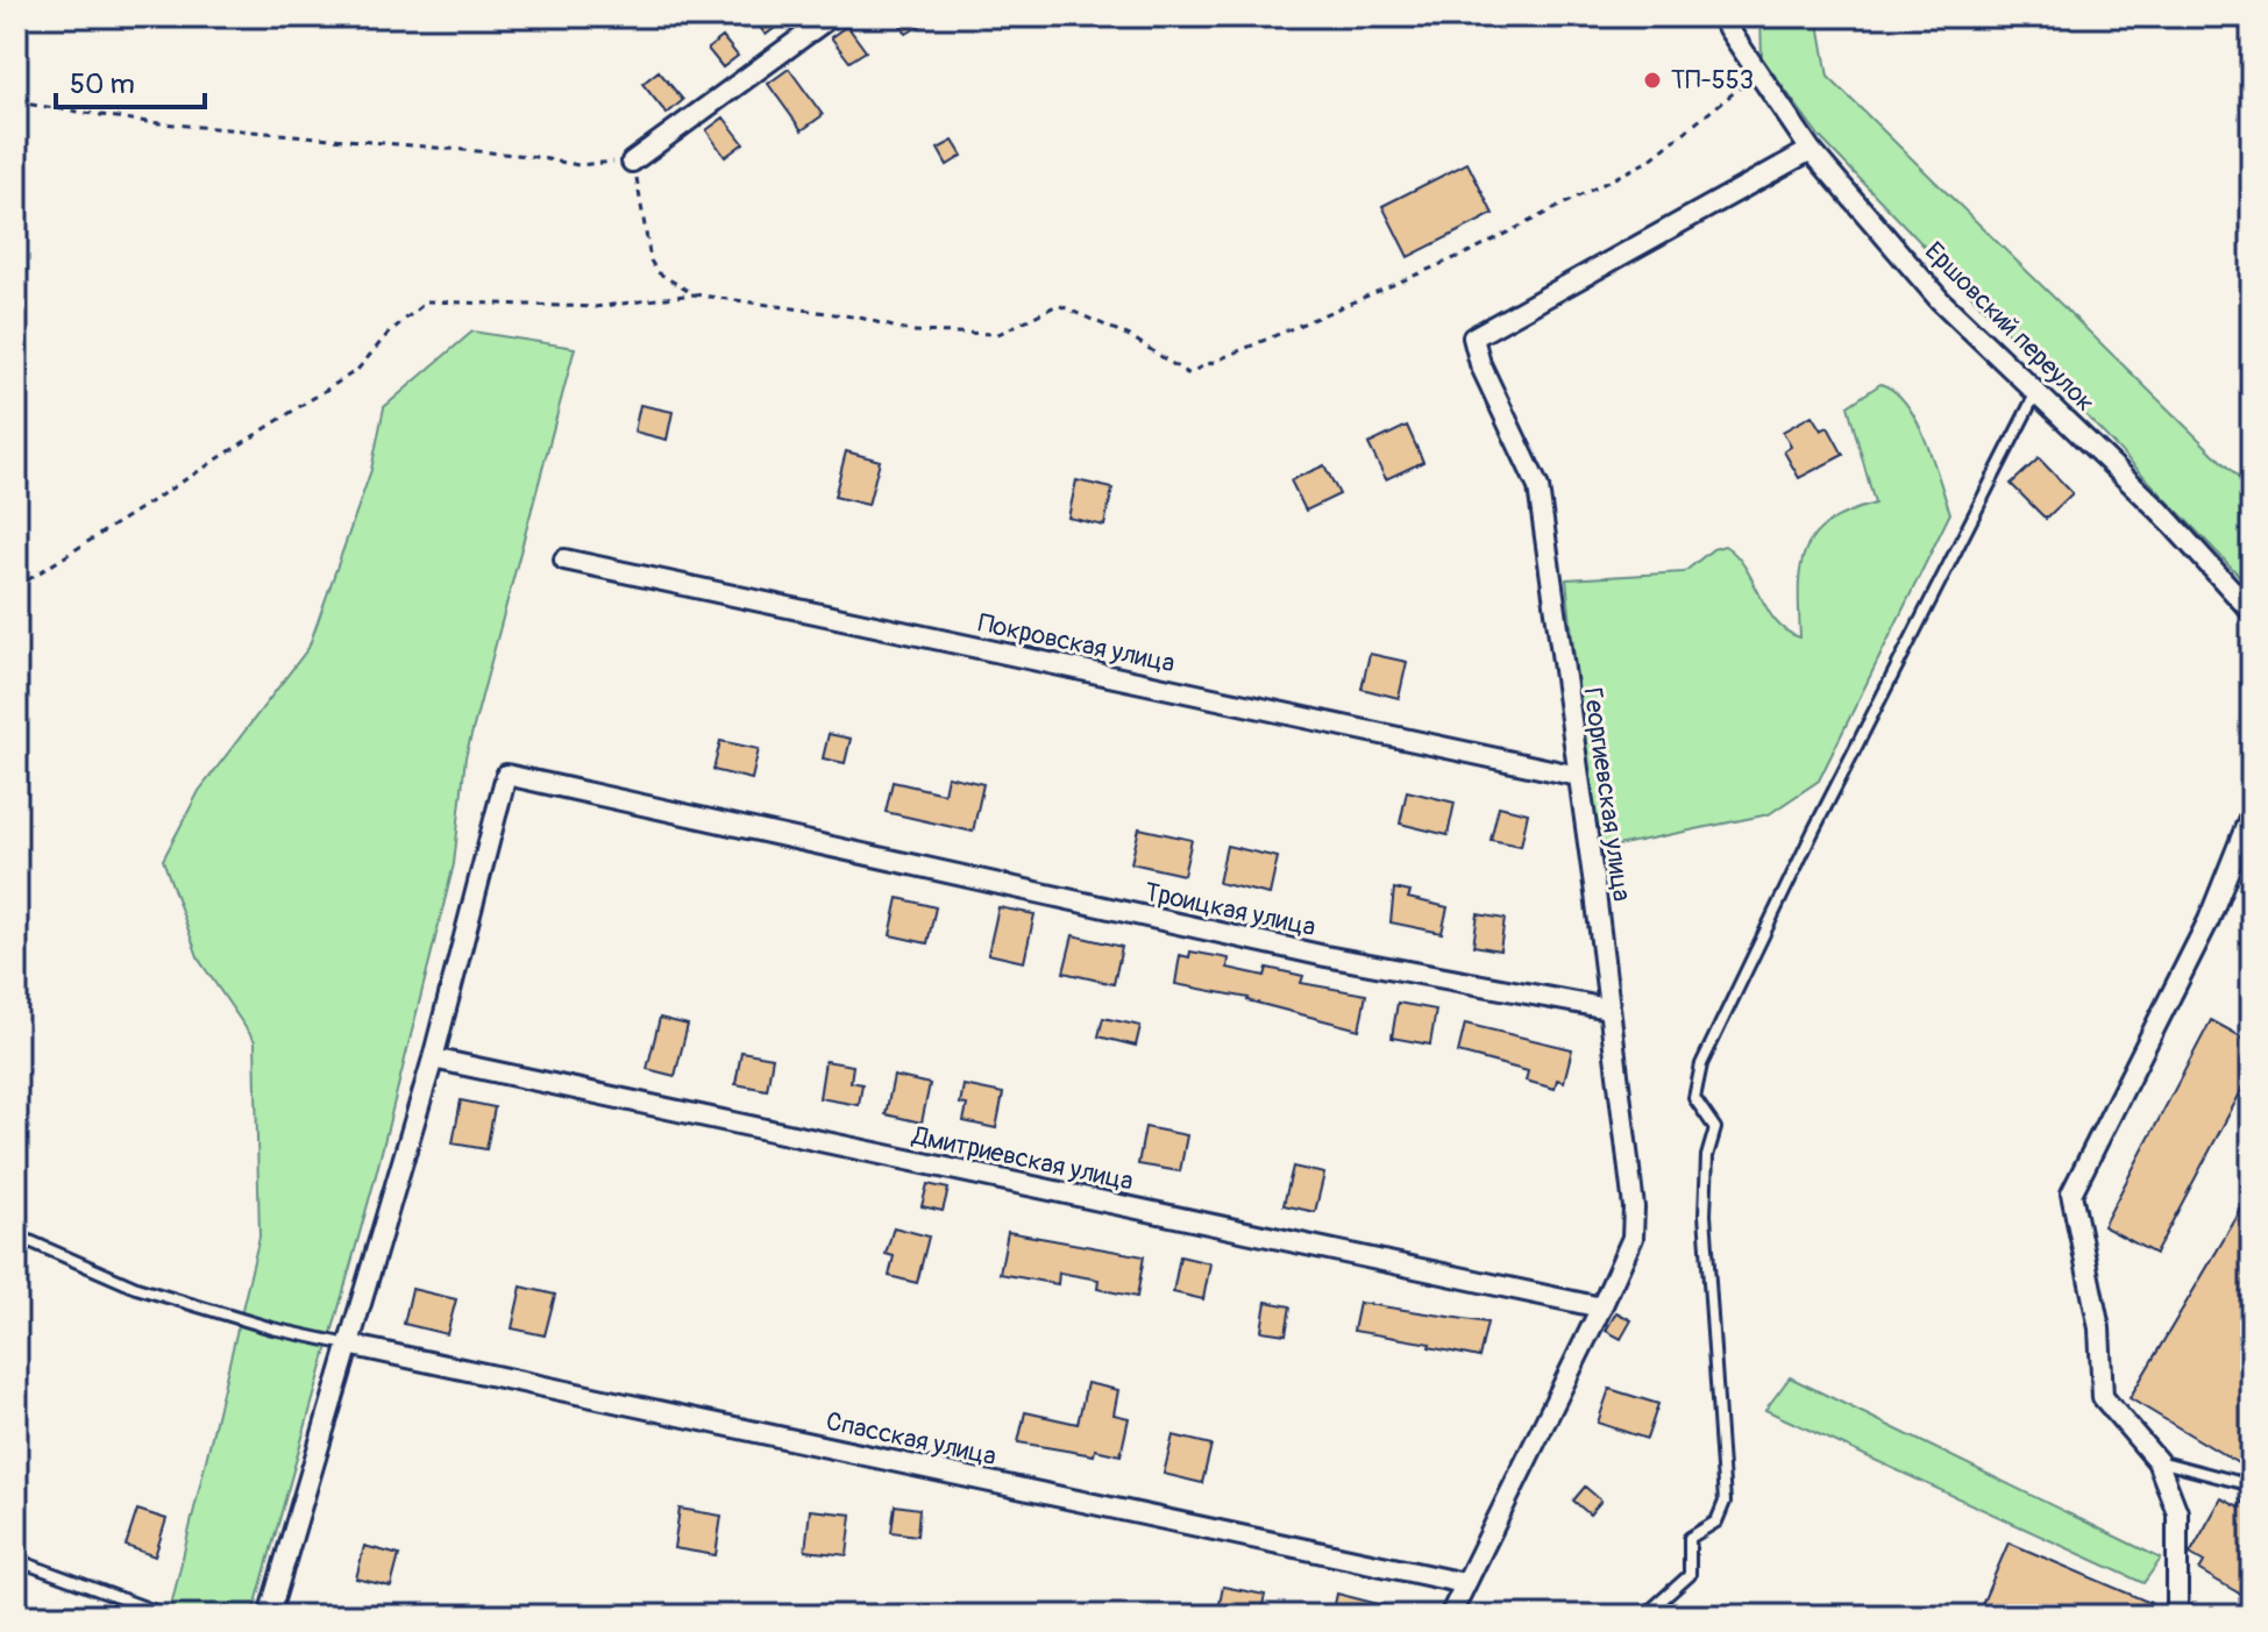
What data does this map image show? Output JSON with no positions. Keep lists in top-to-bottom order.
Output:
{
  "streets": {
    "street": [
      "Ершовский переулок",
      "Покровская улица",
      "Георгиевская улица",
      "Троицкая улица",
      "Дмитриевская улица",
      "Спасская улица"
    ]
  },
  "crossings": [
    ["Ершовский переулок", "Георгиевская улица"],
    ["Покровская улица", "Георгиевская улица"],
    ["Георгиевская улица", "Троицкая улица"],
    ["Георгиевская улица", "Дмитриевская улица"],
    ["Георгиевская улица", "Спасская улица"],
    ["Троицкая улица", "Дмитриевская улица"]
  ],
  "places": ["ТП-553"],
  "scale_bar": "50 m"
}
